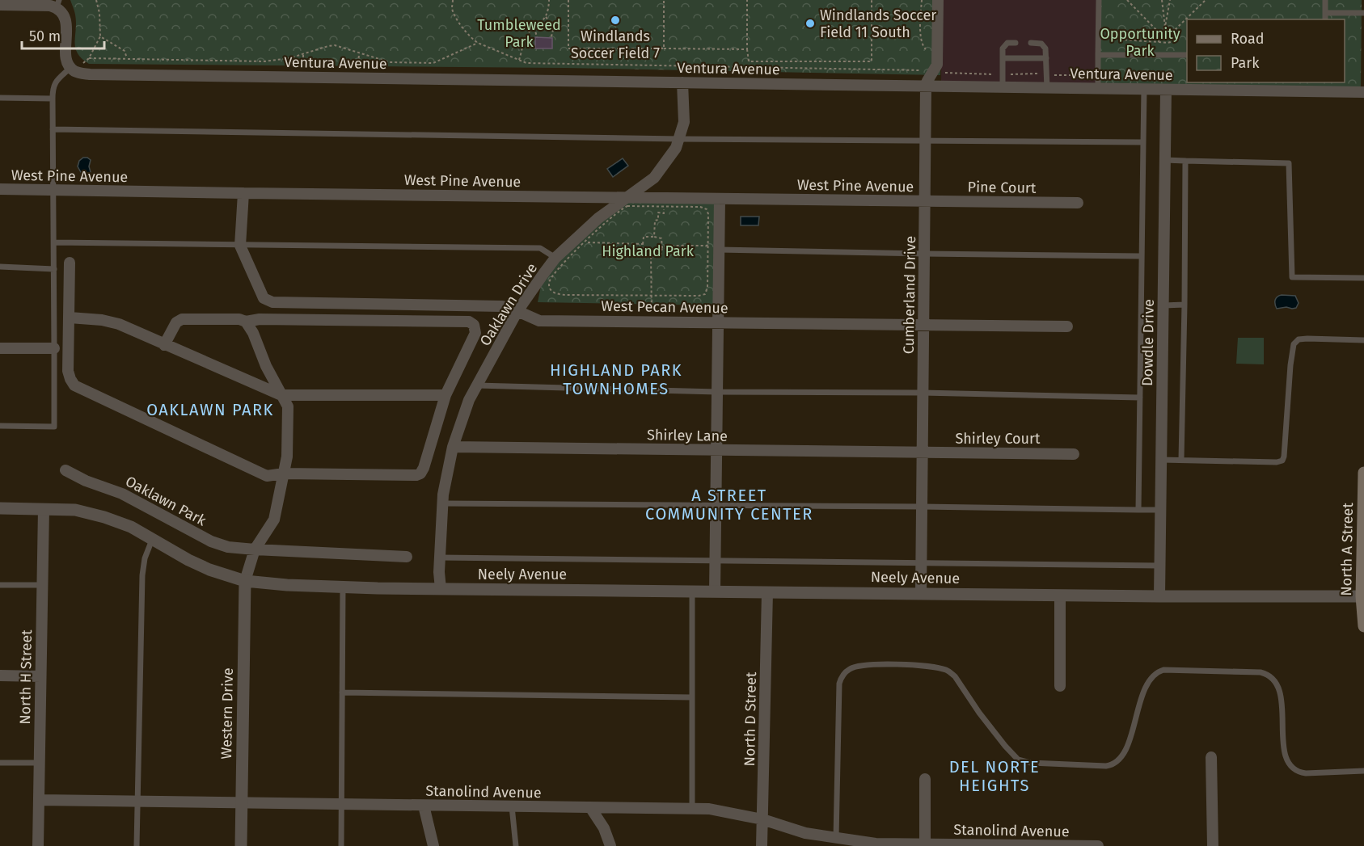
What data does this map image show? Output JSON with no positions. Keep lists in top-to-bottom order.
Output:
{
  "streets": {
    "main road": ["North A Street"],
    "street": [
      "Ventura Avenue",
      "West Pine Avenue",
      "Pine Court",
      "Cumberland Drive",
      "Oaklawn Drive",
      "West Pecan Avenue",
      "Dowdle Drive",
      "Shirley Lane",
      "Shirley Court",
      "Oaklawn Park",
      "Neely Avenue",
      "North H Street",
      "Western Drive",
      "North D Street",
      "Stanolind Avenue"
    ]
  },
  "crossings": [
    ["Ventura Avenue", "Cumberland Drive"],
    ["Ventura Avenue", "Oaklawn Drive"],
    ["Ventura Avenue", "Dowdle Drive"],
    ["West Pine Avenue", "Pine Court"],
    ["West Pine Avenue", "Cumberland Drive"],
    ["West Pine Avenue", "Oaklawn Drive"],
    ["Pine Court", "Cumberland Drive"],
    ["Cumberland Drive", "West Pecan Avenue"],
    ["Cumberland Drive", "Shirley Lane"],
    ["Cumberland Drive", "Shirley Court"],
    ["Cumberland Drive", "Neely Avenue"],
    ["Oaklawn Drive", "West Pecan Avenue"],
    ["Oaklawn Drive", "Shirley Lane"],
    ["Oaklawn Drive", "Neely Avenue"],
    ["Dowdle Drive", "Neely Avenue"],
    ["Shirley Lane", "Shirley Court"],
    ["North A Street", "Neely Avenue"],
    ["Neely Avenue", "North H Street"],
    ["Neely Avenue", "Western Drive"],
    ["Neely Avenue", "North D Street"],
    ["North H Street", "Stanolind Avenue"],
    ["Western Drive", "Stanolind Avenue"],
    ["North D Street", "Stanolind Avenue"]
  ],
  "districts": [
    "HIGHLAND PARK TOWNHOMES",
    "OAKLAWN PARK",
    "A STREET COMMUNITY CENTER",
    "DEL NORTE HEIGHTS"
  ],
  "parks": ["Tumbleweed Park", "Opportunity Park", "Highland Park"],
  "places": ["Windlands Soccer Field 7", "Windlands Soccer Field 11 South"],
  "legend": ["Road", "Park"],
  "scale_bar": "50 m"
}
